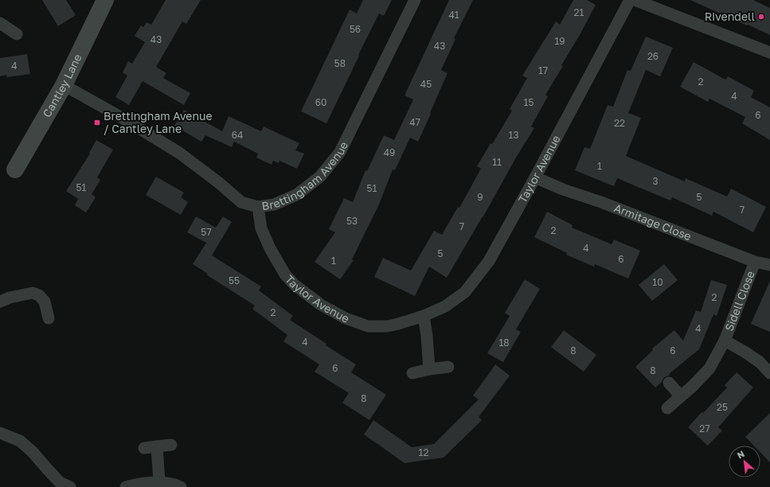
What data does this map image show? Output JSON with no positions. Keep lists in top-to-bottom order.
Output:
{
  "streets": {
    "street": [
      "Cantley Lane",
      "Taylor Avenue",
      "Brettingham Avenue",
      "Armitage Close",
      "Sidell Close"
    ]
  },
  "crossings": [
    ["Cantley Lane", "Brettingham Avenue"],
    ["Taylor Avenue", "Brettingham Avenue"],
    ["Taylor Avenue", "Armitage Close"],
    ["Armitage Close", "Sidell Close"]
  ],
  "places": {
    "other": ["Rivendell"],
    "transit": ["Brettingham Avenue / Cantley Lane"]
  },
  "house_numbers": [
    "21",
    "41",
    "56",
    "43",
    "19",
    "43",
    "26",
    "58",
    "4",
    "17",
    "2",
    "45",
    "4",
    "60",
    "15",
    "6",
    "47",
    "22",
    "64",
    "13",
    "49",
    "11",
    "1",
    "3",
    "51",
    "51",
    "9",
    "5",
    "7",
    "53",
    "7",
    "2",
    "57",
    "4",
    "5",
    "6",
    "1",
    "55",
    "10",
    "2",
    "2",
    "4",
    "4",
    "18",
    "8",
    "6",
    "6",
    "8",
    "8",
    "25",
    "27",
    "12"
  ],
  "north": "top left"
}
